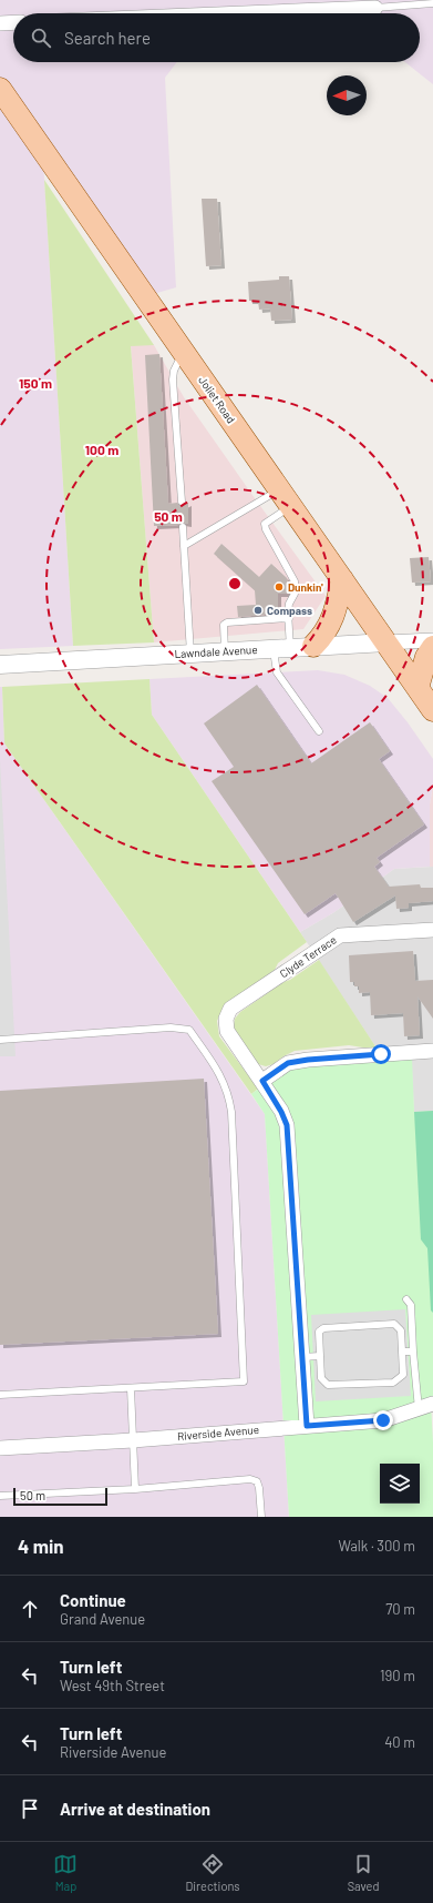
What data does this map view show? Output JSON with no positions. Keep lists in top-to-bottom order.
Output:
{
  "streets": {
    "main road": ["Joliet Road"],
    "street": ["Lawndale Avenue", "Clyde Terrace", "Riverside Avenue"]
  },
  "crossings": [
    ["Joliet Road", "Lawndale Avenue"]
  ],
  "places": ["Dunkin'", "Compass"],
  "scale_bar": "50 m",
  "north": "left",
  "page": {
    "search": "Search here",
    "scale": "50 m",
    "heading": ["4 min", "Walk · 300 m"],
    "list": [
      ["Continue", "Grand Avenue", "70 m"],
      ["Turn left", "West 49th Street", "190 m"],
      ["Turn left", "Riverside Avenue", "40 m"],
      "Arrive at destination"
    ],
    "nav": ["Map", "Directions", "Saved"]
  },
  "rings": ["150 m", "100 m", "50 m"]
}
